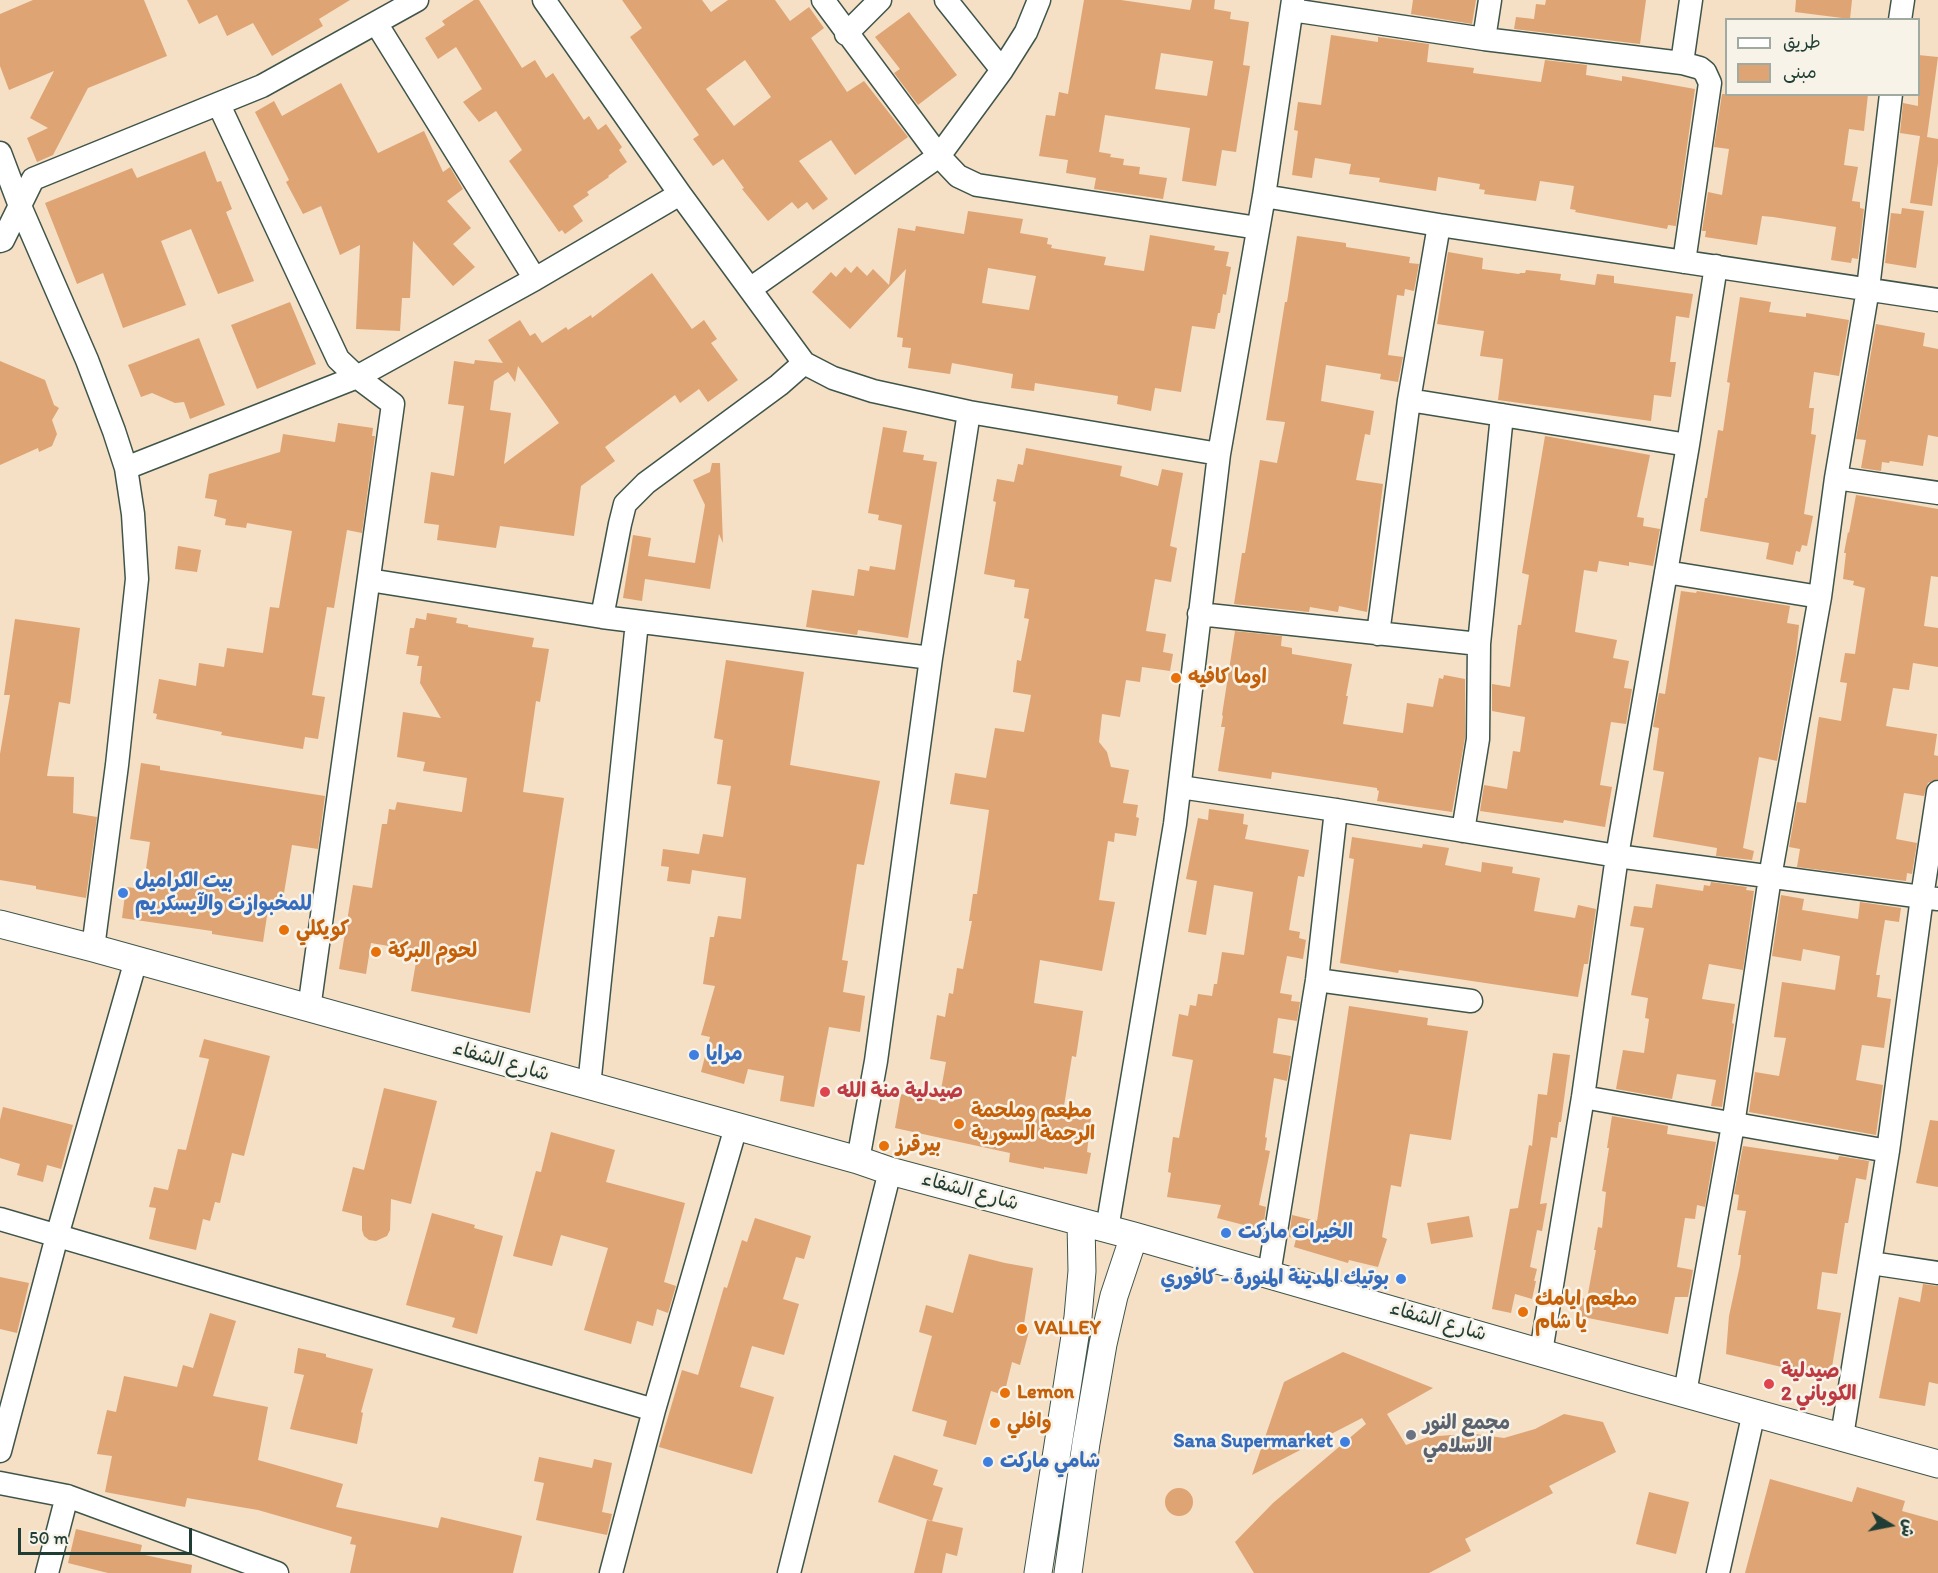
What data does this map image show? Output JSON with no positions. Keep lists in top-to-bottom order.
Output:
{
  "streets": {
    "street": ["شارع الشفاء"]
  },
  "places": [
    "اوما كافيه",
    "بيت الكراميل للمخبوازت والآيسكريم",
    "كويكلي",
    "لحوم البركة",
    "مرايا",
    "صيدلية منة الله",
    "مطعم وملحمة الرحمة السورية",
    "بيرقرز",
    "الخيرات ماركت",
    "بوتيك المدينة المنورة - كافوري",
    "مطعم ايامك يا شام",
    "VALLEY",
    "صيدلية الكوباني 2",
    "Lemon",
    "وافلي",
    "مجمع النور الاسلامي",
    "Sana Supermarket",
    "شامي ماركت"
  ],
  "legend": ["طريق", "مبنى"],
  "scale_bar": "50 m",
  "north": "right"
}
